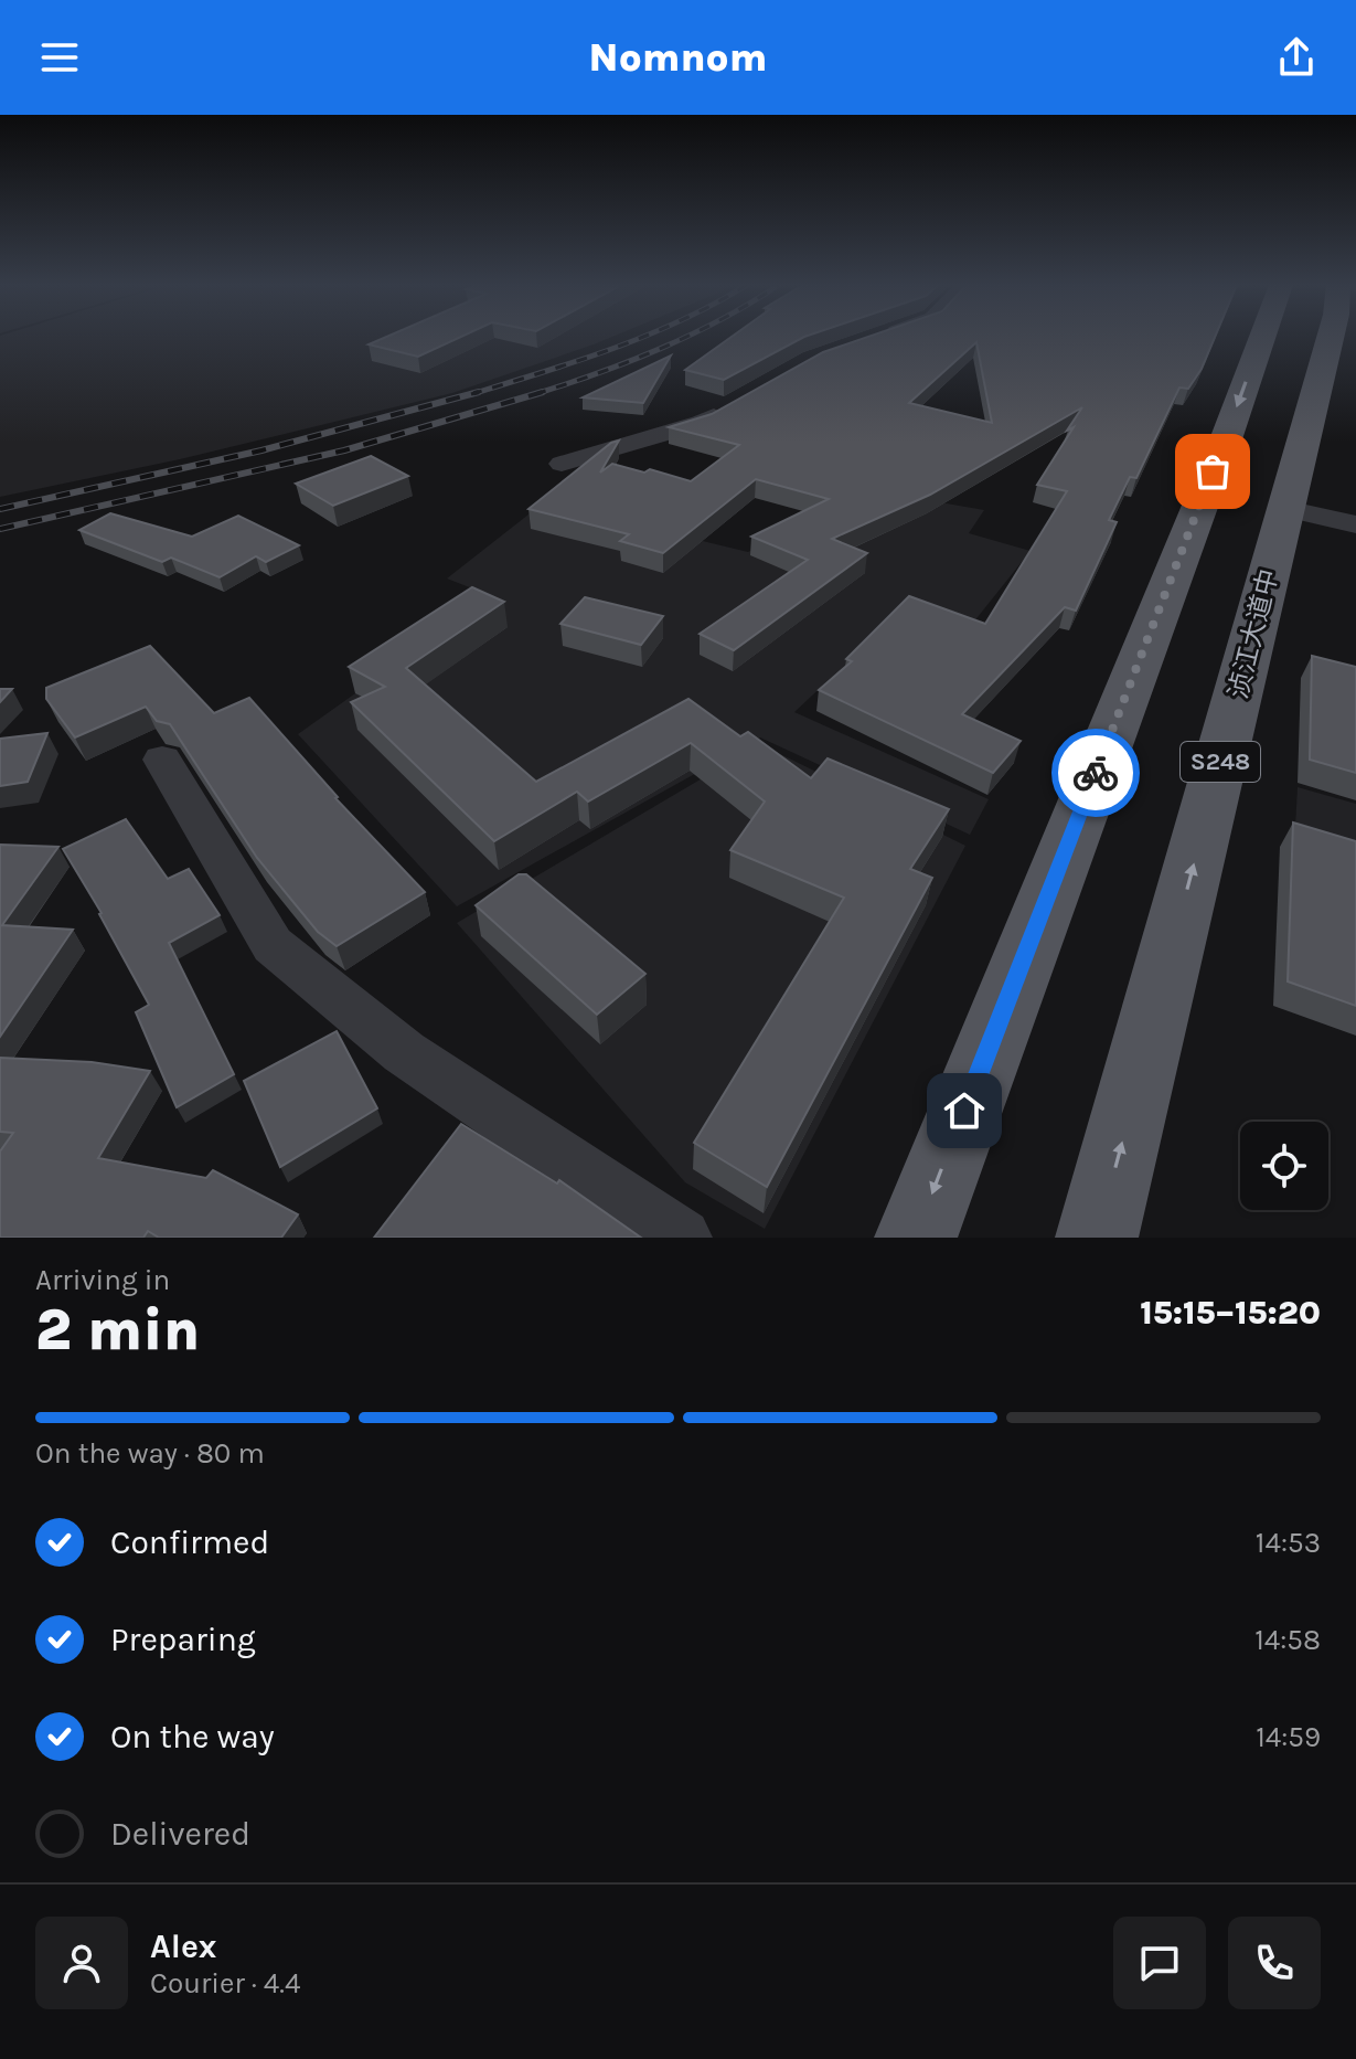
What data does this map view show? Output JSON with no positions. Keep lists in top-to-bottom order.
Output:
{
  "streets": {
    "main road": ["浈江大道中", "S248"]
  },
  "page": {
    "header": "Nomnom",
    "heading": ["2 min", "Arriving in", "15:15–15:20"],
    "panel": ["Alex", "Courier · 4.4"],
    "bar": "On the way · 80 m",
    "list": [
      ["Confirmed", "14:53"],
      ["Preparing", "14:58"],
      ["On the way", "14:59"],
      "Delivered"
    ]
  }
}
